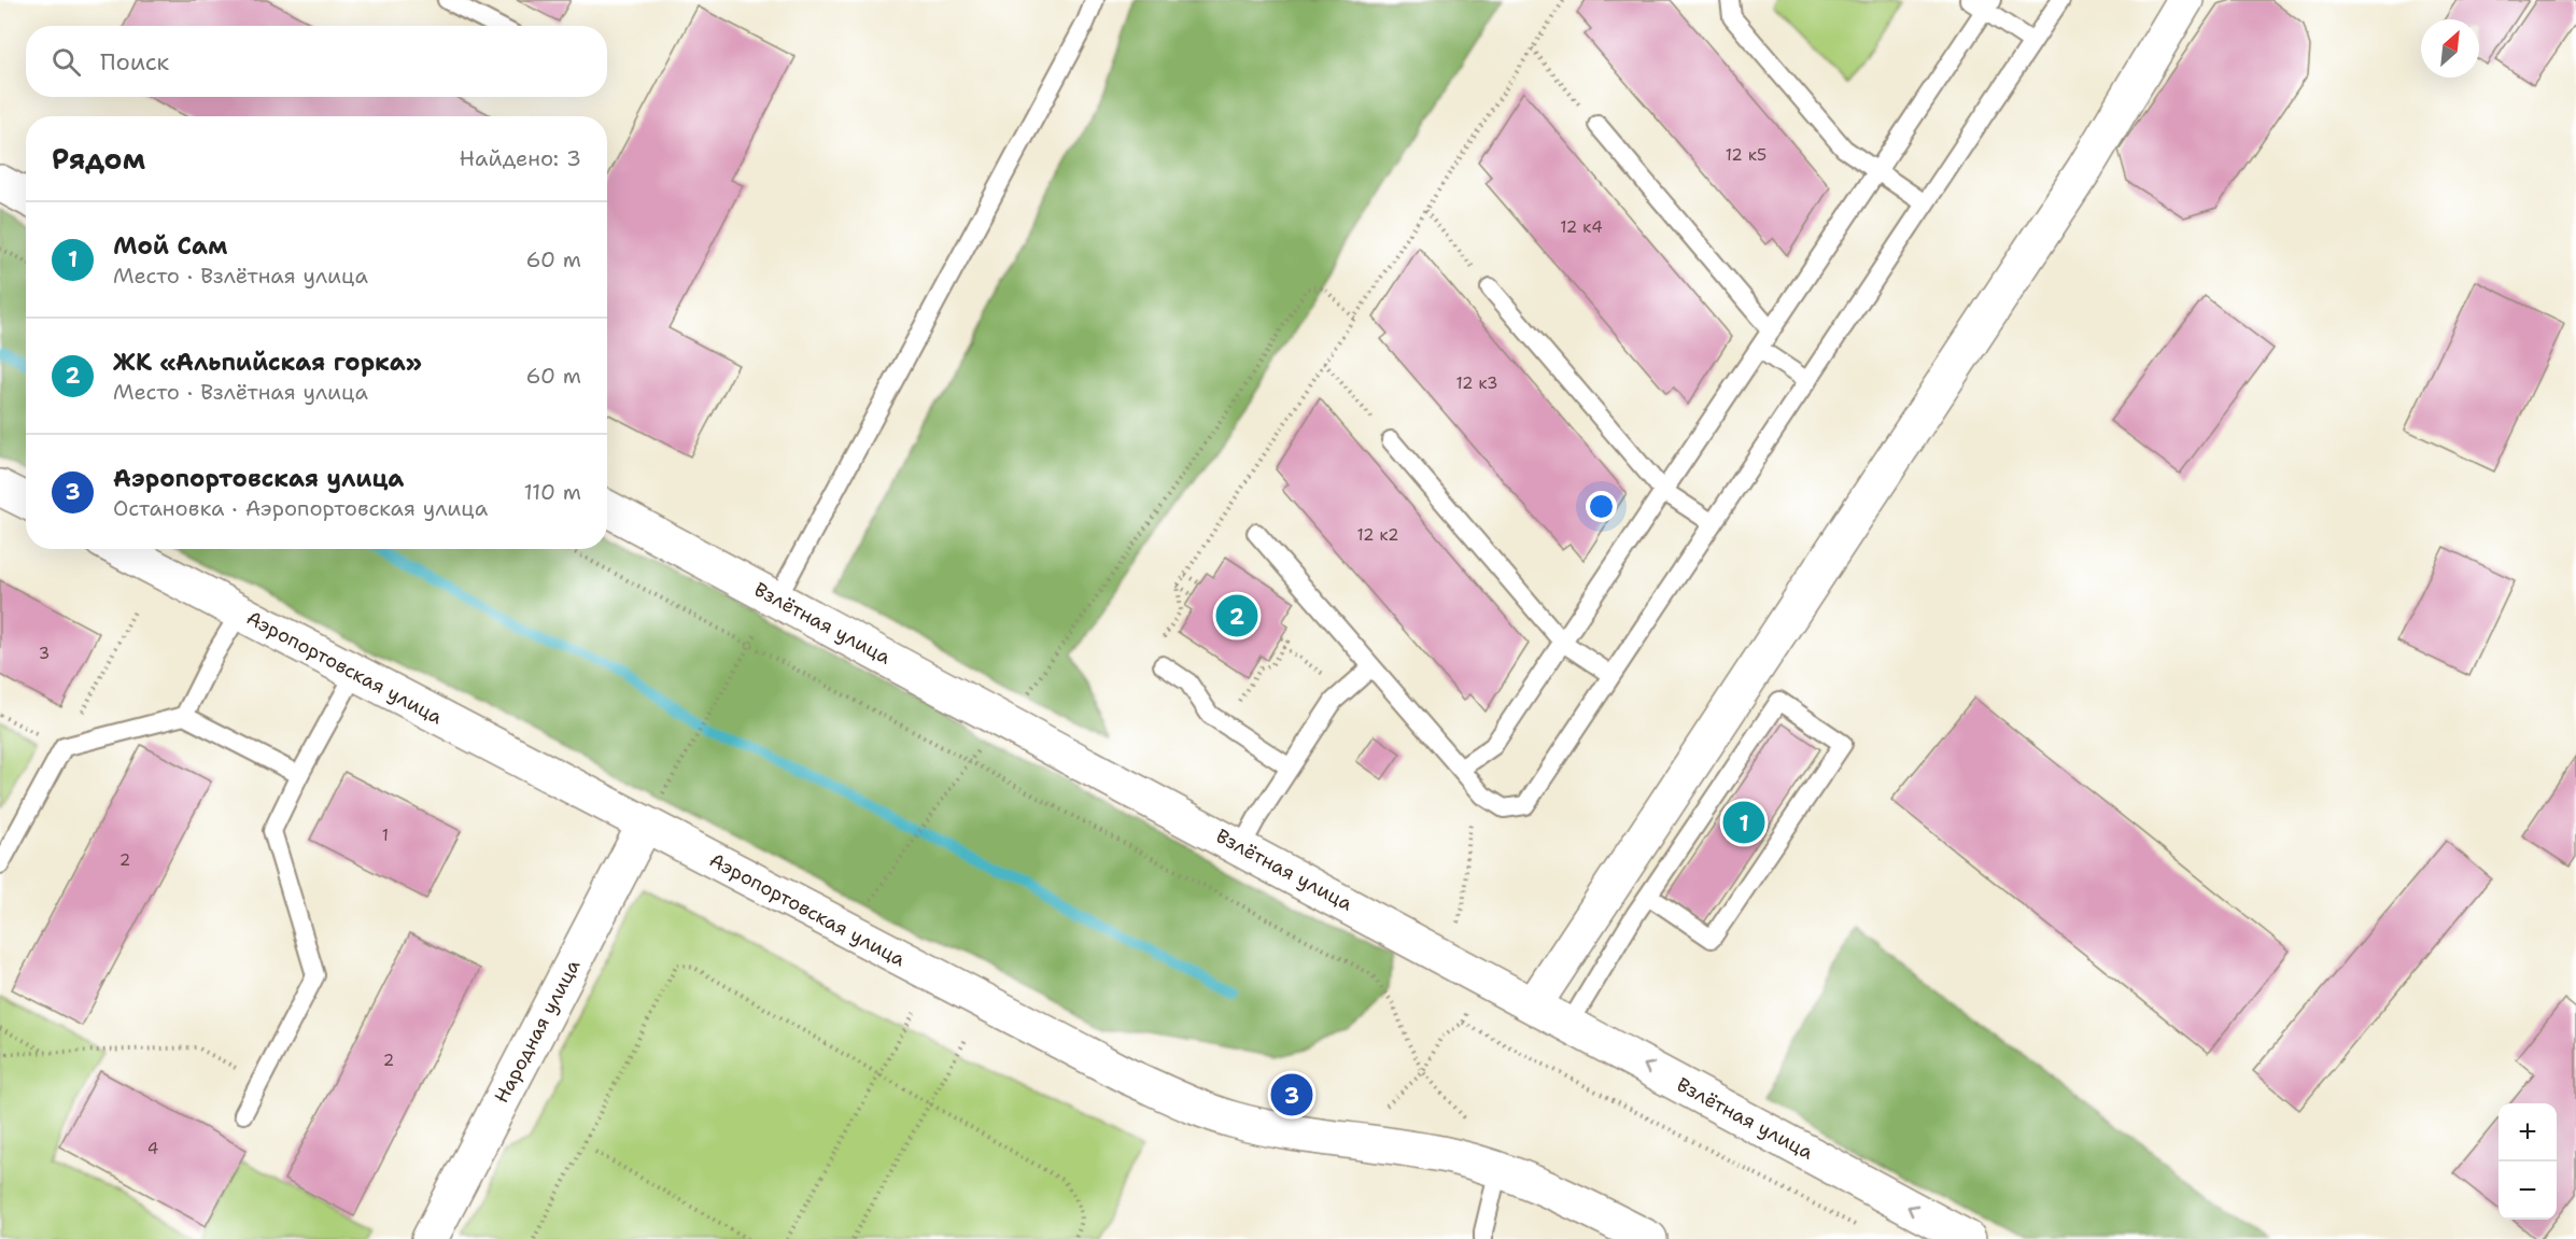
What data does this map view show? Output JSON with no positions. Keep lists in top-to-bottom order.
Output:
{
  "streets": {
    "street": ["Взлётная улица", "Аэропортовская улица", "Народная улица"]
  },
  "crossings": [
    ["Аэропортовская улица", "Народная улица"]
  ],
  "house_numbers": [
    "12 к5",
    "12 к4",
    "12 к3",
    "12 к2",
    "3",
    "1",
    "2",
    "2",
    "4"
  ],
  "north": "top right",
  "page": {
    "search": "Поиск",
    "heading": ["Рядом", "Найдено: 3"],
    "list": [
      {
        "mark": "1",
        "name": "Мой Сам",
        "note": "Место · Взлётная улица",
        "value": "60 m"
      },
      {
        "mark": "2",
        "name": "ЖК «Альпийская горка»",
        "note": "Место · Взлётная улица",
        "value": "60 m"
      },
      {
        "mark": "3",
        "name": "Аэропортовская улица",
        "note": "Остановка · Аэропортовская улица",
        "value": "110 m"
      }
    ],
    "pins": ["2", "1", "3"],
    "map_buttons": ["+", "−"]
  }
}
